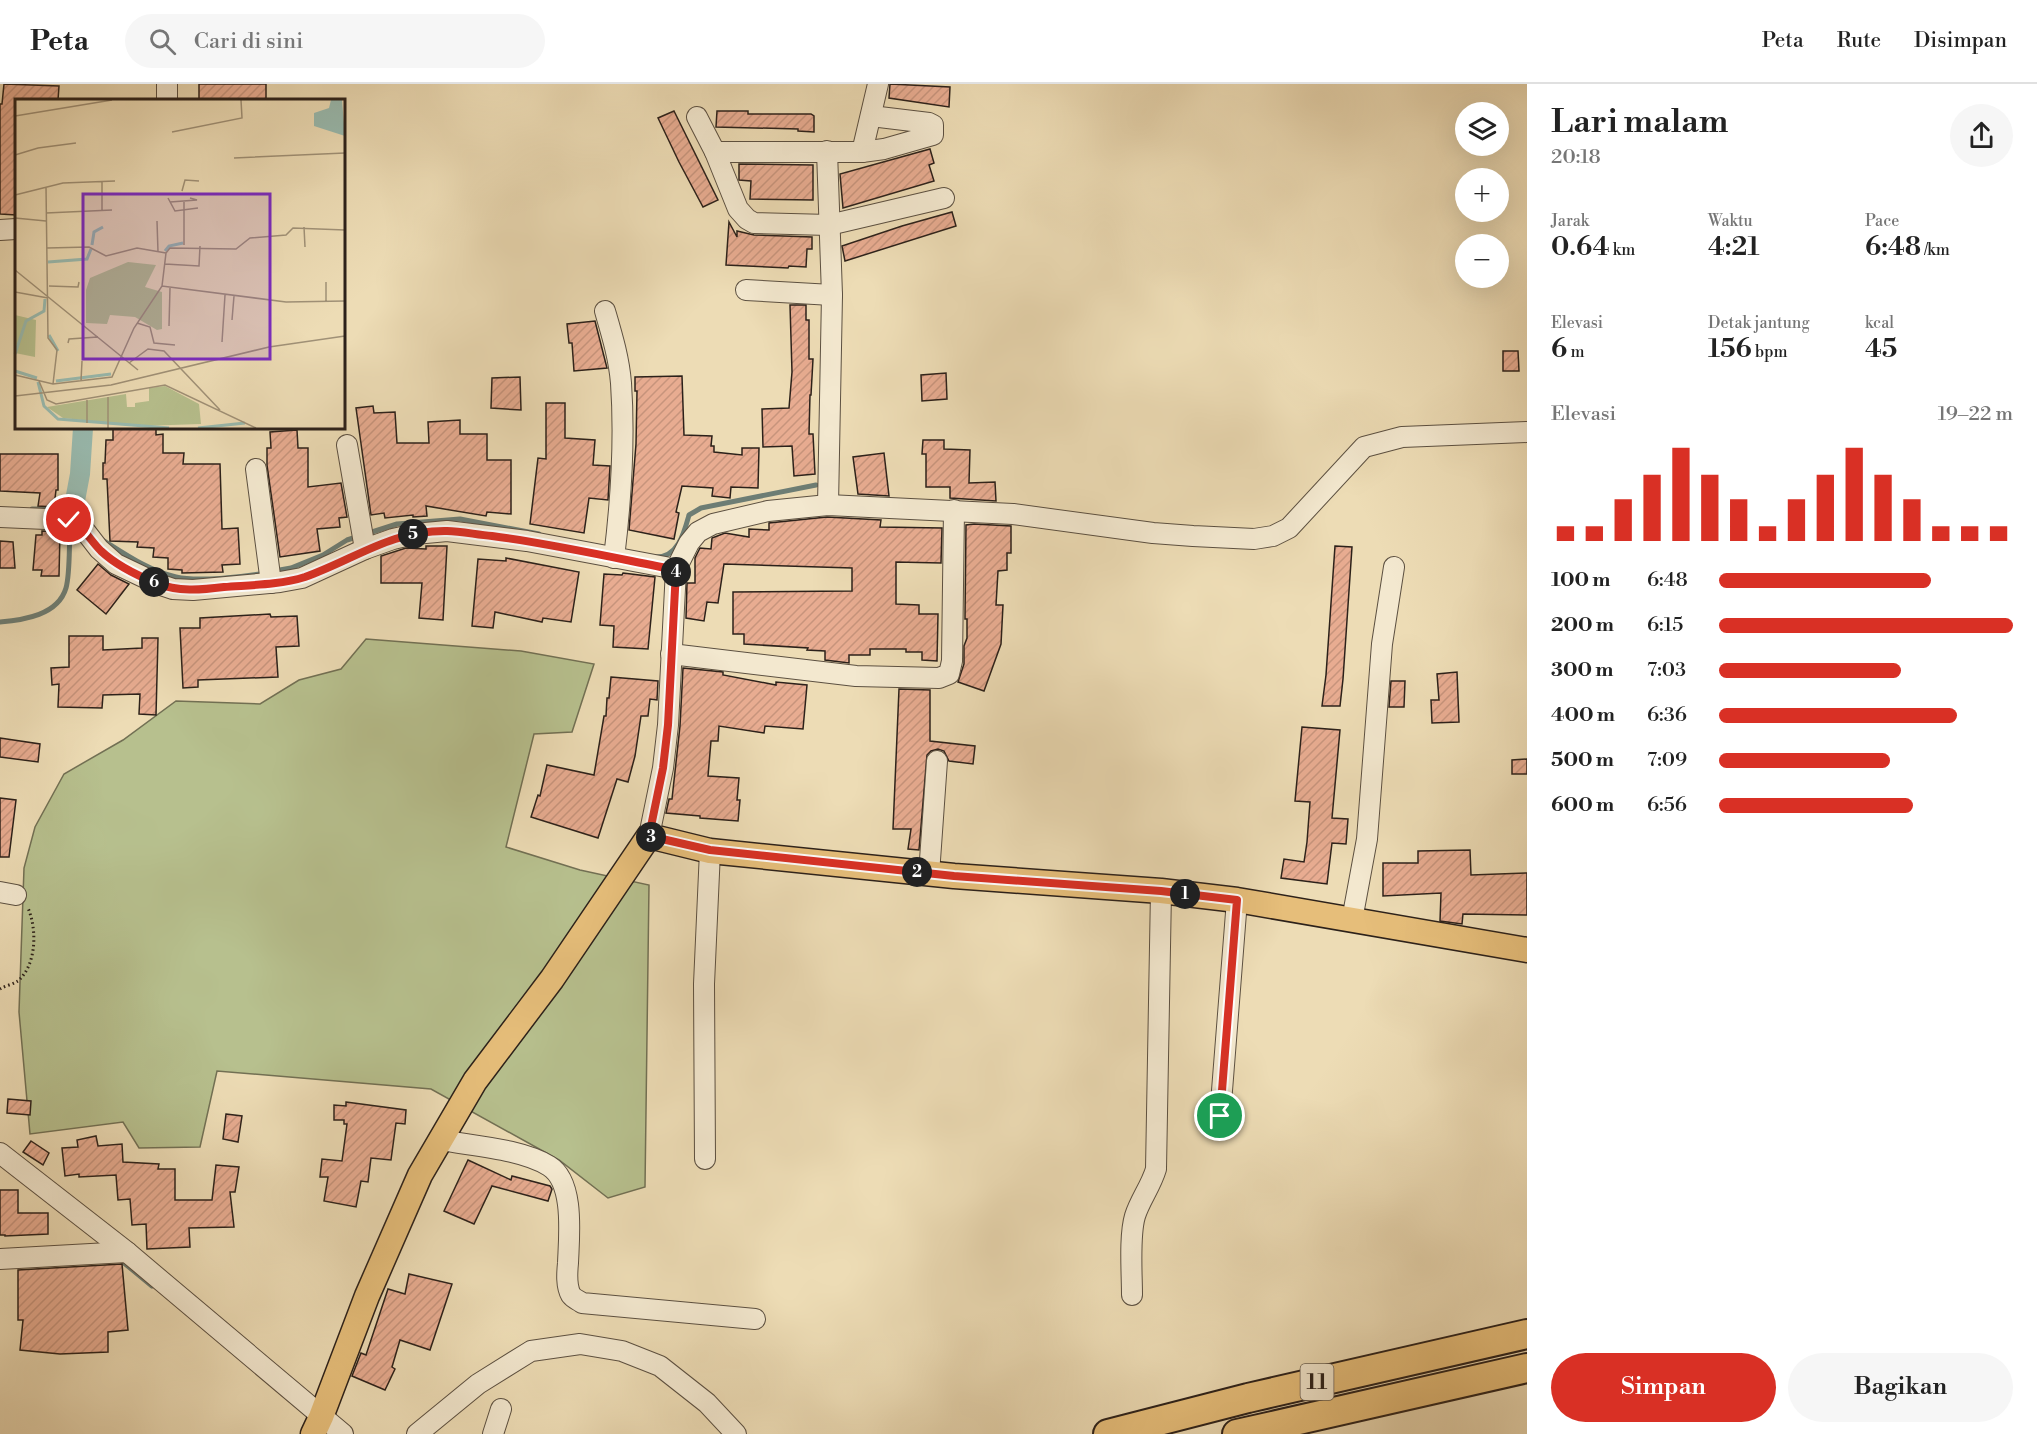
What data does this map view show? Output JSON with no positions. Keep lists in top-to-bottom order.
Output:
{
  "streets": {
    "highway": ["11"]
  },
  "page": {
    "header": "Peta",
    "search": "Cari di sini",
    "nav": ["Peta", "Rute", "Disimpan"],
    "heading": ["Lari malam", "20:18"],
    "map_buttons": ["+", "−"],
    "stats": [
      ["Jarak", "0.64 km"],
      ["Waktu", "4:21"],
      ["Pace", "6:48 /km"],
      ["Elevasi", "6 m"],
      ["Detak jantung", "156 bpm"],
      ["kcal", "45"]
    ],
    "chart": ["Elevasi", "19–22 m"],
    "pins": [
      "5",
      "4",
      "6",
      "3",
      "2",
      "1"
    ],
    "list": [
      {
        "name": "100 m",
        "note": "6:48"
      },
      {
        "name": "200 m",
        "note": "6:15"
      },
      {
        "name": "300 m",
        "note": "7:03"
      },
      {
        "name": "400 m",
        "note": "6:36"
      },
      {
        "name": "500 m",
        "note": "7:09"
      },
      {
        "name": "600 m",
        "note": "6:56"
      }
    ],
    "buttons": ["Simpan", "Bagikan"]
  }
}
